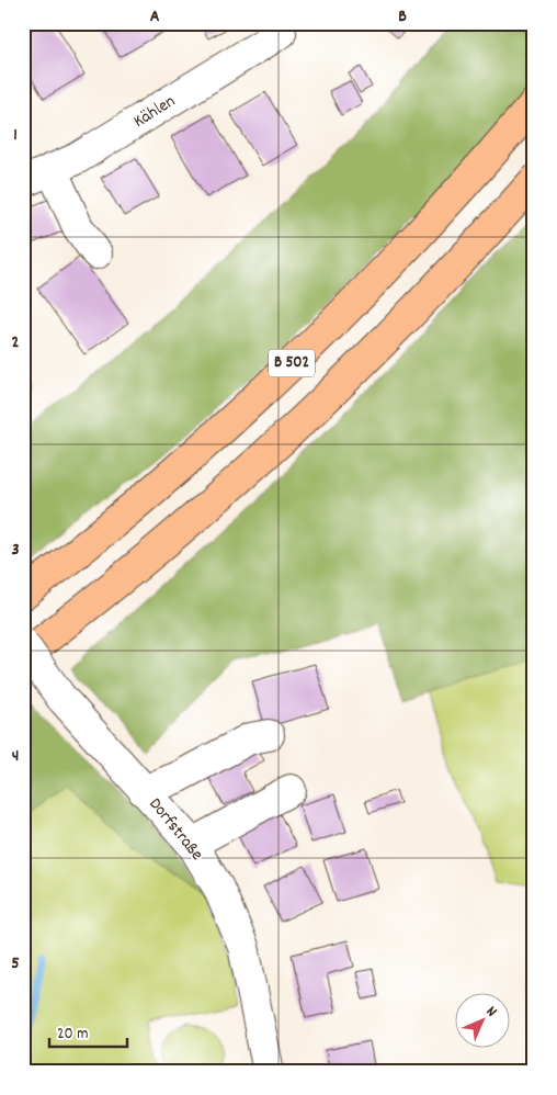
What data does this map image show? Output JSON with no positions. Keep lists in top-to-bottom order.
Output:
{
  "streets": {
    "highway": ["B 502"],
    "street": ["Kählen", "Dorfstraße"]
  },
  "scale_bar": "20 m",
  "north": "top right",
  "grid": {
    "columns": ["A", "B"],
    "rows": [
      "1",
      "2",
      "3",
      "4",
      "5"
    ]
  }
}
